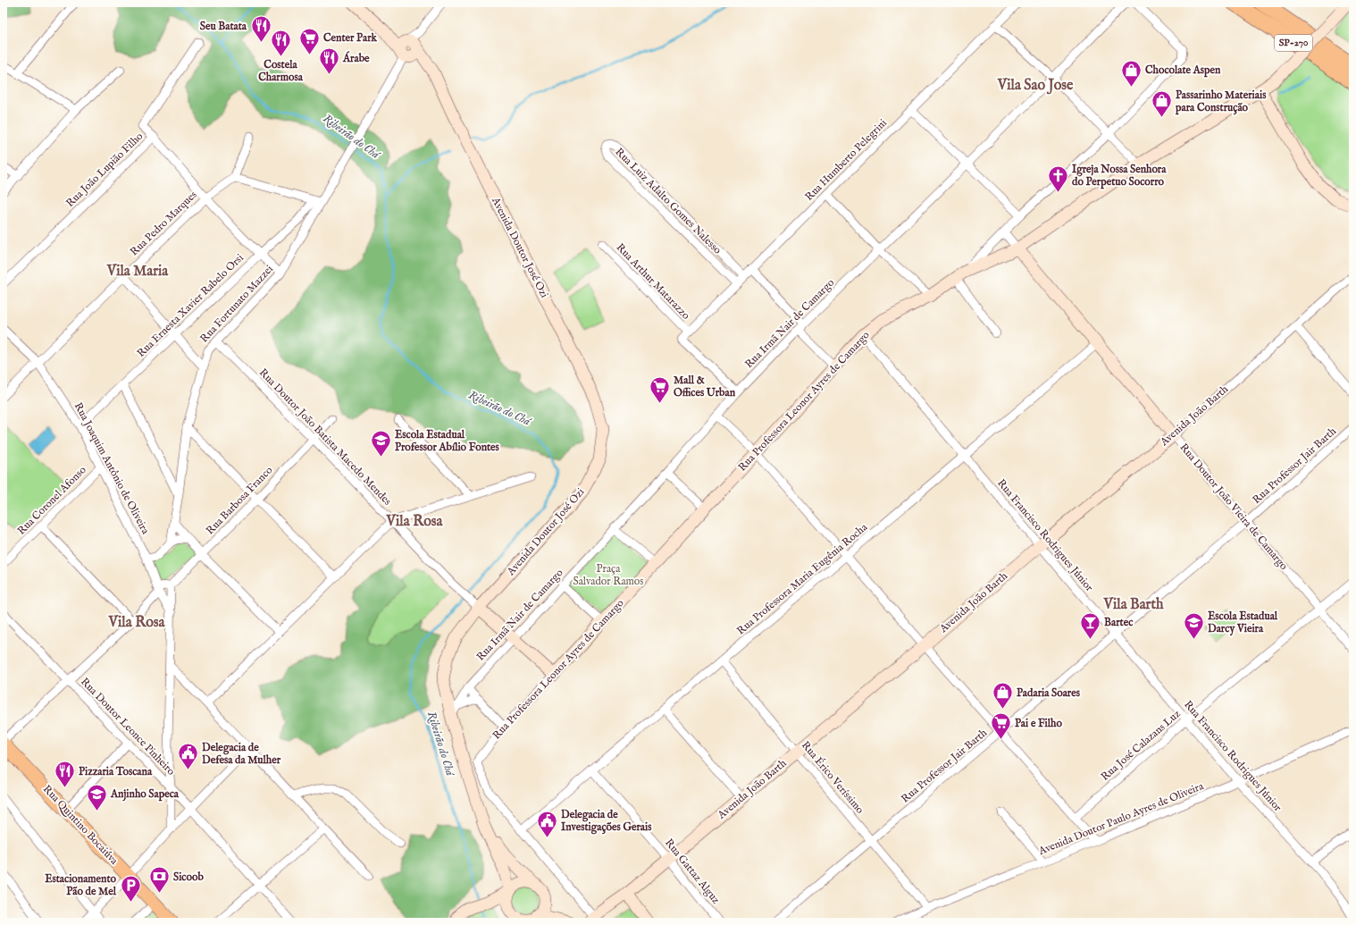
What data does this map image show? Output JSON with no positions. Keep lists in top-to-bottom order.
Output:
{
  "streets": {
    "highway": ["SP-270"],
    "main road": [
      "Avenida Doutor José Ozi",
      "Rua Professora Leonor Ayres de Camargo",
      "Avenida João Barth",
      "Rua Doutor João Vieira de Camargo",
      "Rua Quintino Bocaiúva"
    ],
    "street": [
      "Rua Humberto Pelegrini",
      "Rua João Lupião Filho",
      "Rua Luiz Adalto Gomes Nalesso",
      "Rua Pedro Marques",
      "Rua Arthur Matarazzo",
      "Rua Fortunato Mazzei",
      "Rua Ernesta Xavier Rabelo Orsi",
      "Rua Irmã Nair de Camargo",
      "Rua Doutor João Batista Macedo Mendes",
      "Rua Professor Jair Barth",
      "Rua Joaquim Antônio de Oliveira",
      "Rua Coronel Afonso",
      "Rua Barbosa Franco",
      "Rua Francisco Rodrigues Júnior",
      "Rua Professora Maria Eugênia Rocha",
      "Rua Doutor Leonce Pinheiro",
      "Rua José Calazans Luz",
      "Rua Érico Veríssimo",
      "Avenida Doutor Paulo Ayres de Oliveira",
      "Rua Gattaz Alguz"
    ]
  },
  "crossings": [
    ["Rua Humberto Pelegrini", "Rua Luiz Adalto Gomes Nalesso"],
    ["Rua Humberto Pelegrini", "Rua Arthur Matarazzo"],
    ["Rua Pedro Marques", "Rua Joaquim Antônio de Oliveira"],
    ["Avenida Doutor José Ozi", "Rua Fortunato Mazzei"],
    ["Avenida Doutor José Ozi", "Rua Irmã Nair de Camargo"],
    ["Avenida Doutor José Ozi", "Rua Doutor João Batista Macedo Mendes"],
    ["Rua Arthur Matarazzo", "Rua Irmã Nair de Camargo"],
    ["Rua Fortunato Mazzei", "Rua Ernesta Xavier Rabelo Orsi"],
    ["Rua Fortunato Mazzei", "Rua Doutor João Batista Macedo Mendes"],
    ["Rua Ernesta Xavier Rabelo Orsi", "Rua Joaquim Antônio de Oliveira"],
    ["Rua Professora Leonor Ayres de Camargo", "Rua Doutor João Vieira de Camargo"],
    ["Rua Professora Leonor Ayres de Camargo", "Rua Francisco Rodrigues Júnior"],
    ["Rua Professora Leonor Ayres de Camargo", "Rua Professora Maria Eugênia Rocha"],
    ["Avenida João Barth", "Rua Doutor João Vieira de Camargo"],
    ["Avenida João Barth", "Rua Francisco Rodrigues Júnior"],
    ["Avenida João Barth", "Rua Érico Veríssimo"],
    ["Avenida João Barth", "Rua Gattaz Alguz"],
    ["Rua Doutor João Batista Macedo Mendes", "Rua Barbosa Franco"],
    ["Rua Professor Jair Barth", "Rua Doutor João Vieira de Camargo"],
    ["Rua Professor Jair Barth", "Rua Francisco Rodrigues Júnior"],
    ["Rua Professor Jair Barth", "Rua Érico Veríssimo"],
    ["Rua Joaquim Antônio de Oliveira", "Rua Coronel Afonso"],
    ["Rua Doutor João Vieira de Camargo", "Rua Professora Maria Eugênia Rocha"],
    ["Rua Doutor João Vieira de Camargo", "Rua José Calazans Luz"],
    ["Rua Francisco Rodrigues Júnior", "Rua Professora Maria Eugênia Rocha"],
    ["Rua Francisco Rodrigues Júnior", "Rua José Calazans Luz"],
    ["Rua Francisco Rodrigues Júnior", "Avenida Doutor Paulo Ayres de Oliveira"],
    ["Rua Professora Maria Eugênia Rocha", "Rua Érico Veríssimo"],
    ["Rua Professora Maria Eugênia Rocha", "Rua Gattaz Alguz"],
    ["Rua Érico Veríssimo", "Avenida Doutor Paulo Ayres de Oliveira"]
  ],
  "districts": [
    "Vila Sao Jose",
    "Vila Maria",
    "Vila Rosa",
    "Vila Barth",
    "Vila Rosa"
  ],
  "water": ["Ribeirão do Chá"],
  "parks": ["Praça Salvador Ramos"],
  "places": {
    "restaurant": [
      "Seu Batata",
      "Costela Charmosa",
      "Árabe",
      "Pizzaria Toscana"
    ],
    "supermarket": ["Center Park", "Mall & Offices Urban", "Pai e Filho"],
    "shop": ["Chocolate Aspen", "Passarinho Materiais para Construção", "Padaria Soares"],
    "church": ["Igreja Nossa Senhora do Perpetuo Socorro"],
    "school or university": ["Escola Estadual Professor Abílio Fontes", "Escola Estadual Darcy Vieira", "Anjinho Sapeca"],
    "bar": ["Bartec"],
    "public building": ["Delegacia de Defesa da Mulher", "Delegacia de Investigações Gerais"],
    "bank": ["Sicoob"],
    "parking": ["Estacionamento Pão de Mel"]
  }
}
